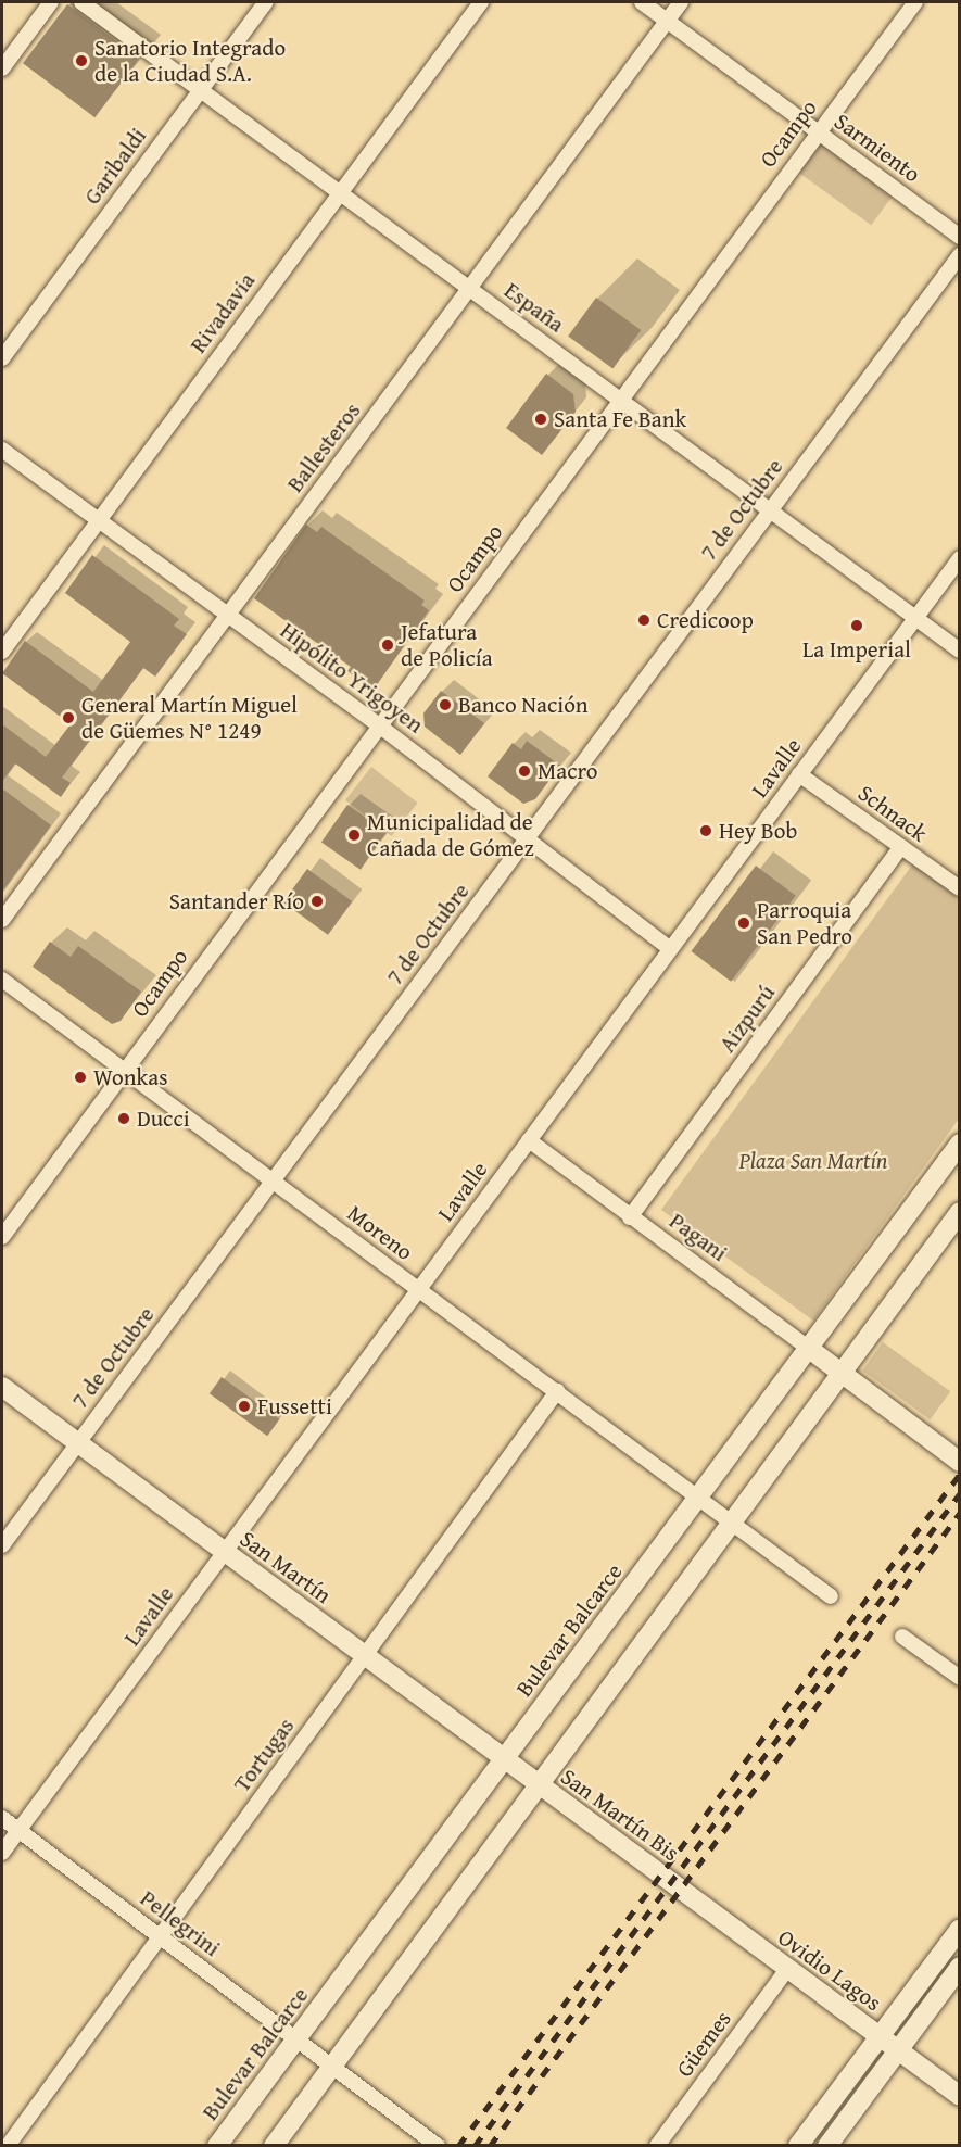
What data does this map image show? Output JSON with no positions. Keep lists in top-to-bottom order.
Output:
{
  "streets": {
    "main road": [
      "Pagani",
      "San Martín",
      "Bulevar Balcarce",
      "San Martín Bis",
      "Ovidio Lagos"
    ],
    "street": [
      "Ocampo",
      "Sarmiento",
      "Garibaldi",
      "España",
      "Rivadavia",
      "Ballesteros",
      "7 de Octubre",
      "Hipólito Yrigoyen",
      "Lavalle",
      "Schnack",
      "Aizpurú",
      "Moreno",
      "Tortugas",
      "Pellegrini",
      "Güemes"
    ]
  },
  "crossings": [
    ["Ocampo", "Sarmiento"],
    ["Ocampo", "España"],
    ["Ocampo", "Hipólito Yrigoyen"],
    ["Ocampo", "Moreno"],
    ["Sarmiento", "Ballesteros"],
    ["Garibaldi", "España"],
    ["España", "Rivadavia"],
    ["España", "Ballesteros"],
    ["España", "7 de Octubre"],
    ["España", "Lavalle"],
    ["Rivadavia", "Hipólito Yrigoyen"],
    ["Ballesteros", "Hipólito Yrigoyen"],
    ["7 de Octubre", "Hipólito Yrigoyen"],
    ["7 de Octubre", "Moreno"],
    ["7 de Octubre", "San Martín"],
    ["Hipólito Yrigoyen", "Lavalle"],
    ["Lavalle", "Schnack"],
    ["Lavalle", "Moreno"],
    ["Lavalle", "Pagani"],
    ["Lavalle", "San Martín"],
    ["Lavalle", "Pellegrini"],
    ["Schnack", "Aizpurú"],
    ["Aizpurú", "Pagani"],
    ["Moreno", "Bulevar Balcarce"],
    ["Moreno", "Tortugas"],
    ["Pagani", "Bulevar Balcarce"],
    ["San Martín", "Bulevar Balcarce"],
    ["San Martín", "Tortugas"],
    ["San Martín", "San Martín Bis"],
    ["Bulevar Balcarce", "Pellegrini"],
    ["Tortugas", "Pellegrini"],
    ["San Martín Bis", "Ovidio Lagos"],
    ["Ovidio Lagos", "Güemes"]
  ],
  "parks": ["Plaza San Martín"],
  "places": [
    "Sanatorio Integrado de la Ciudad S.A.",
    "Santa Fe Bank",
    "Credicoop",
    "La Imperial",
    "Jefatura de Policía",
    "Banco Nación",
    "General Martín Miguel de Güemes N° 1249",
    "Macro",
    "Hey Bob",
    "Municipalidad de Cañada de Gómez",
    "Santander Río",
    "Parroquia San Pedro",
    "Wonkas",
    "Ducci",
    "Fussetti"
  ]
}
